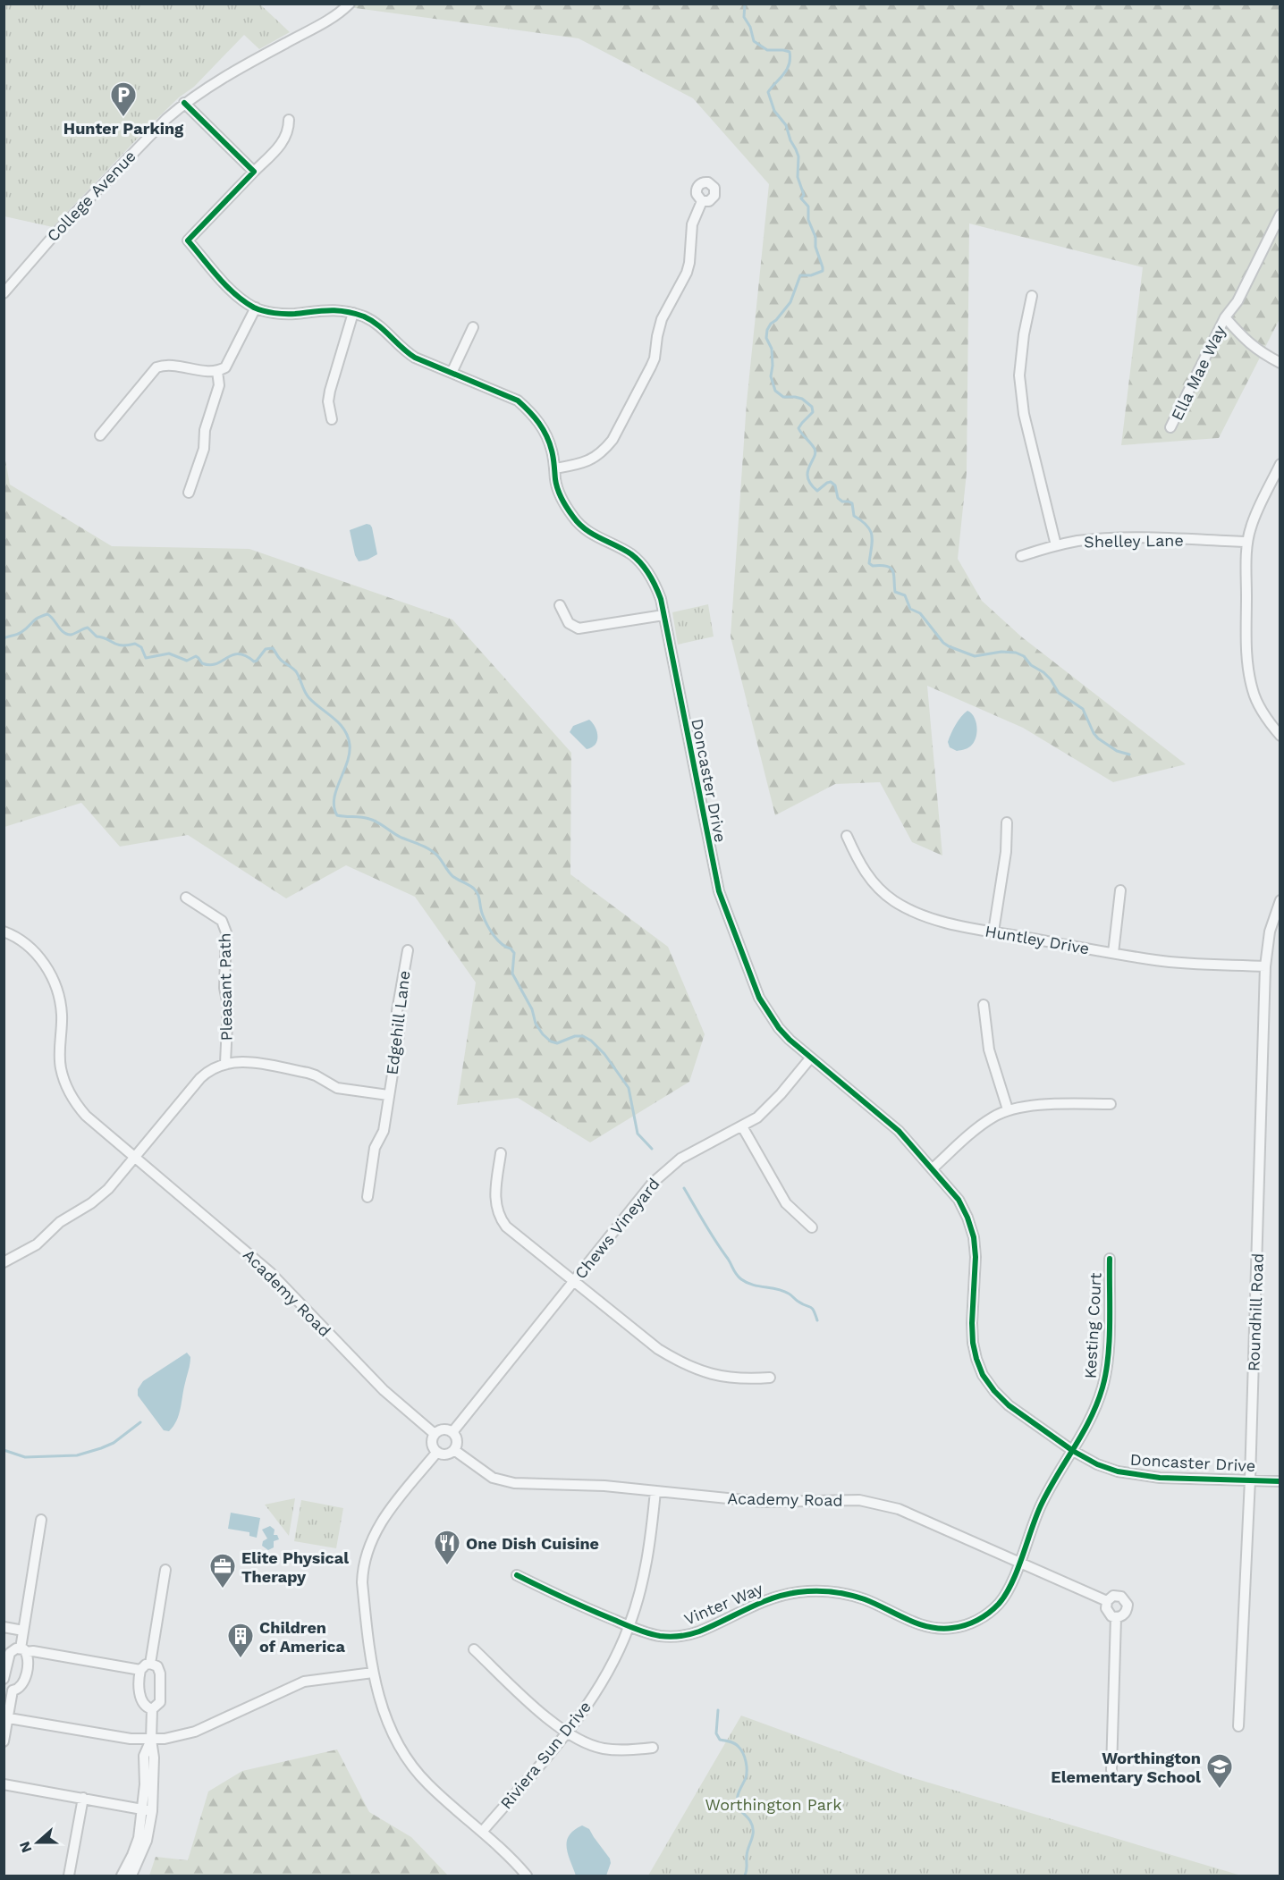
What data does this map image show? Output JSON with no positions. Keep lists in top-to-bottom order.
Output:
{
  "streets": {
    "street": [
      "College Avenue",
      "Ella Mae Way",
      "Shelley Lane",
      "Doncaster Drive",
      "Huntley Drive",
      "Pleasant Path",
      "Edgehill Lane",
      "Chews Vineyard",
      "Academy Road",
      "Roundhill Road",
      "Kesting Court",
      "Vinter Way",
      "Riviera Sun Drive"
    ]
  },
  "crossings": [
    ["Doncaster Drive", "Chews Vineyard"],
    ["Doncaster Drive", "Roundhill Road"],
    ["Doncaster Drive", "Kesting Court"],
    ["Doncaster Drive", "Vinter Way"],
    ["Huntley Drive", "Roundhill Road"],
    ["Chews Vineyard", "Academy Road"],
    ["Academy Road", "Vinter Way"],
    ["Academy Road", "Riviera Sun Drive"],
    ["Kesting Court", "Vinter Way"],
    ["Vinter Way", "Riviera Sun Drive"]
  ],
  "parks": ["Worthington Park"],
  "places": {
    "parking": ["Hunter Parking"],
    "restaurant": ["One Dish Cuisine"],
    "office": ["Elite Physical Therapy"],
    "building": ["Children of America"],
    "school or university": ["Worthington Elementary School"]
  },
  "north": "left"
}
